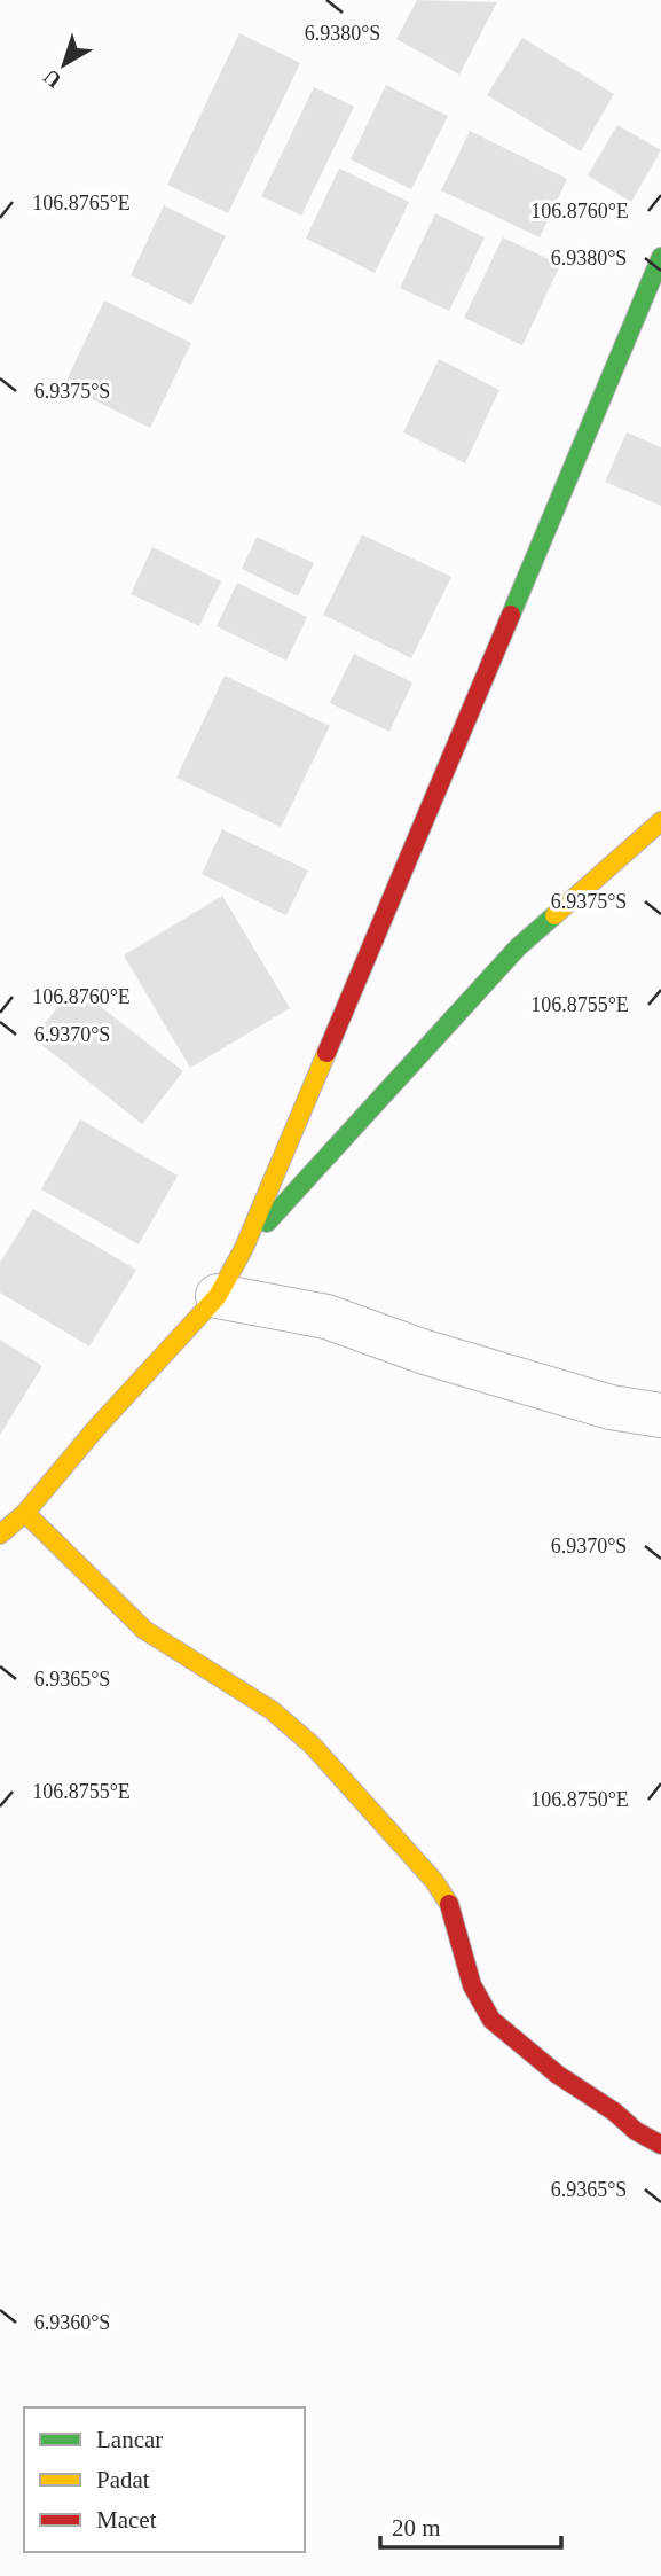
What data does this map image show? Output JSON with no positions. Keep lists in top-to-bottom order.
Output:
{
  "legend": ["Lancar", "Padat", "Macet"],
  "scale_bar": "20 m",
  "north": "bottom left",
  "coordinates": [
    "6.9380°S",
    "106.8765°E",
    "106.8760°E",
    "6.9375°S",
    "106.8755°E",
    "6.9370°S",
    "6.9365°S",
    "106.8750°E",
    "6.9360°S"
  ]
}
